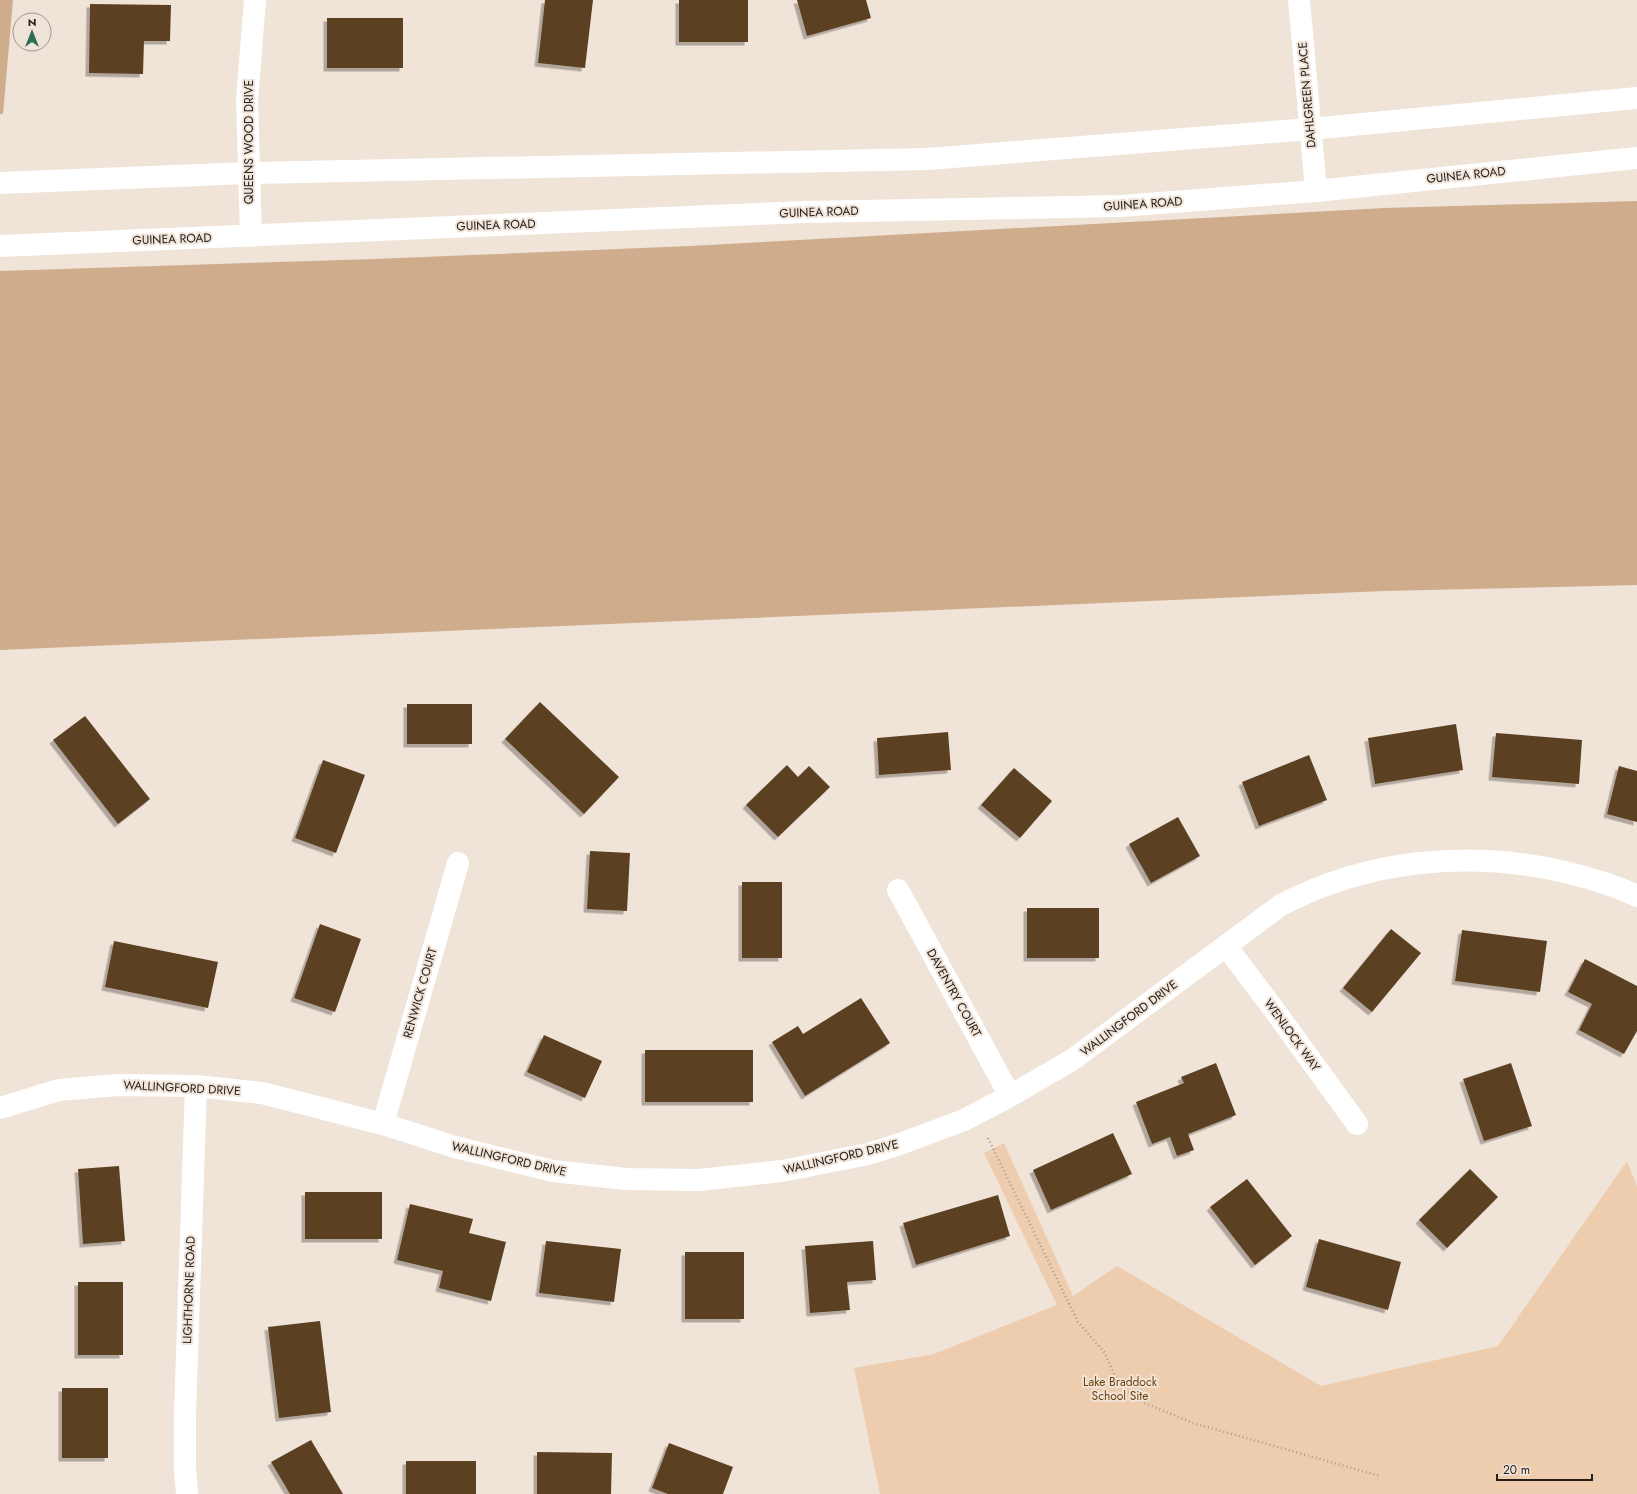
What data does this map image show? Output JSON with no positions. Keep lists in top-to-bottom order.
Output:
{
  "streets": {
    "street": [
      "DAHLGREEN PLACE",
      "QUEENS WOOD DRIVE",
      "GUINEA ROAD",
      "RENWICK COURT",
      "DAVENTRY COURT",
      "WALLINGFORD DRIVE",
      "WENLOCK WAY",
      "LIGHTHORNE ROAD"
    ]
  },
  "crossings": [
    ["DAHLGREEN PLACE", "GUINEA ROAD"],
    ["QUEENS WOOD DRIVE", "GUINEA ROAD"],
    ["RENWICK COURT", "WALLINGFORD DRIVE"],
    ["DAVENTRY COURT", "WALLINGFORD DRIVE"],
    ["WALLINGFORD DRIVE", "WENLOCK WAY"],
    ["WALLINGFORD DRIVE", "LIGHTHORNE ROAD"]
  ],
  "parks": ["Lake Braddock School Site"],
  "scale_bar": "20 m",
  "north": "top"
}
